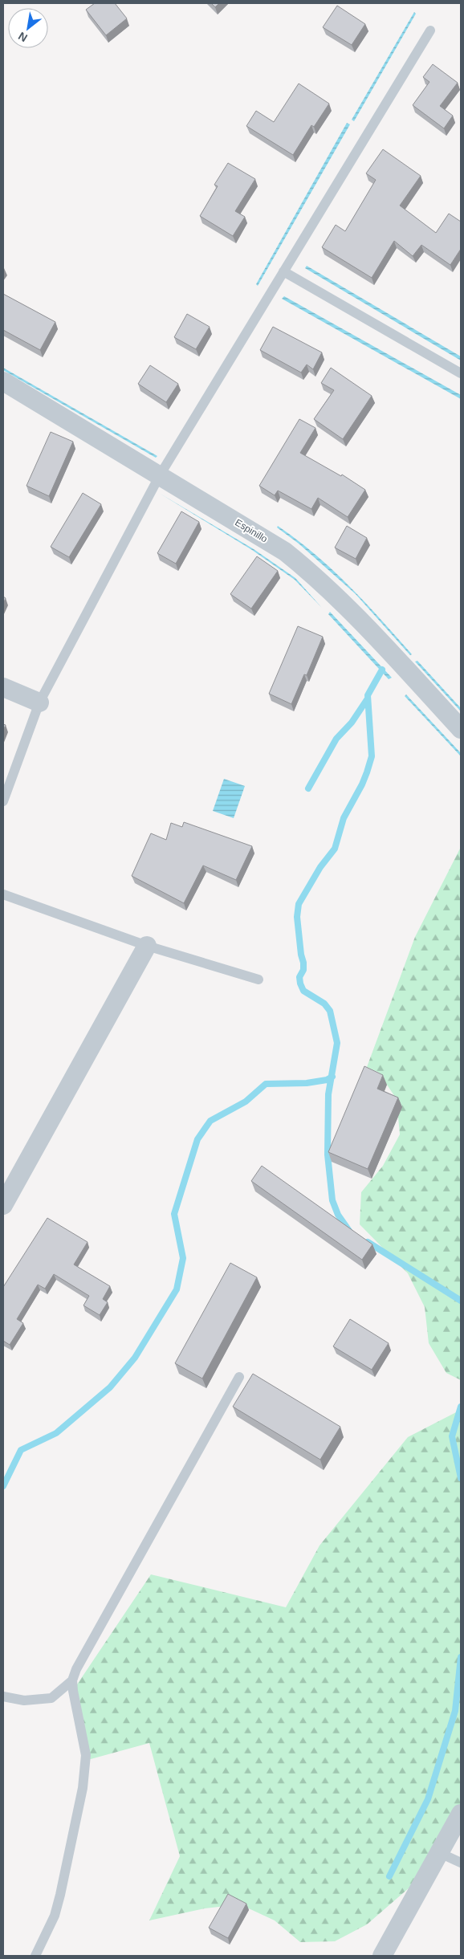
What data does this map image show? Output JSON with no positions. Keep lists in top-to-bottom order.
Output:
{
  "streets": {
    "street": ["Espinillo"]
  },
  "north": "bottom left"
}
